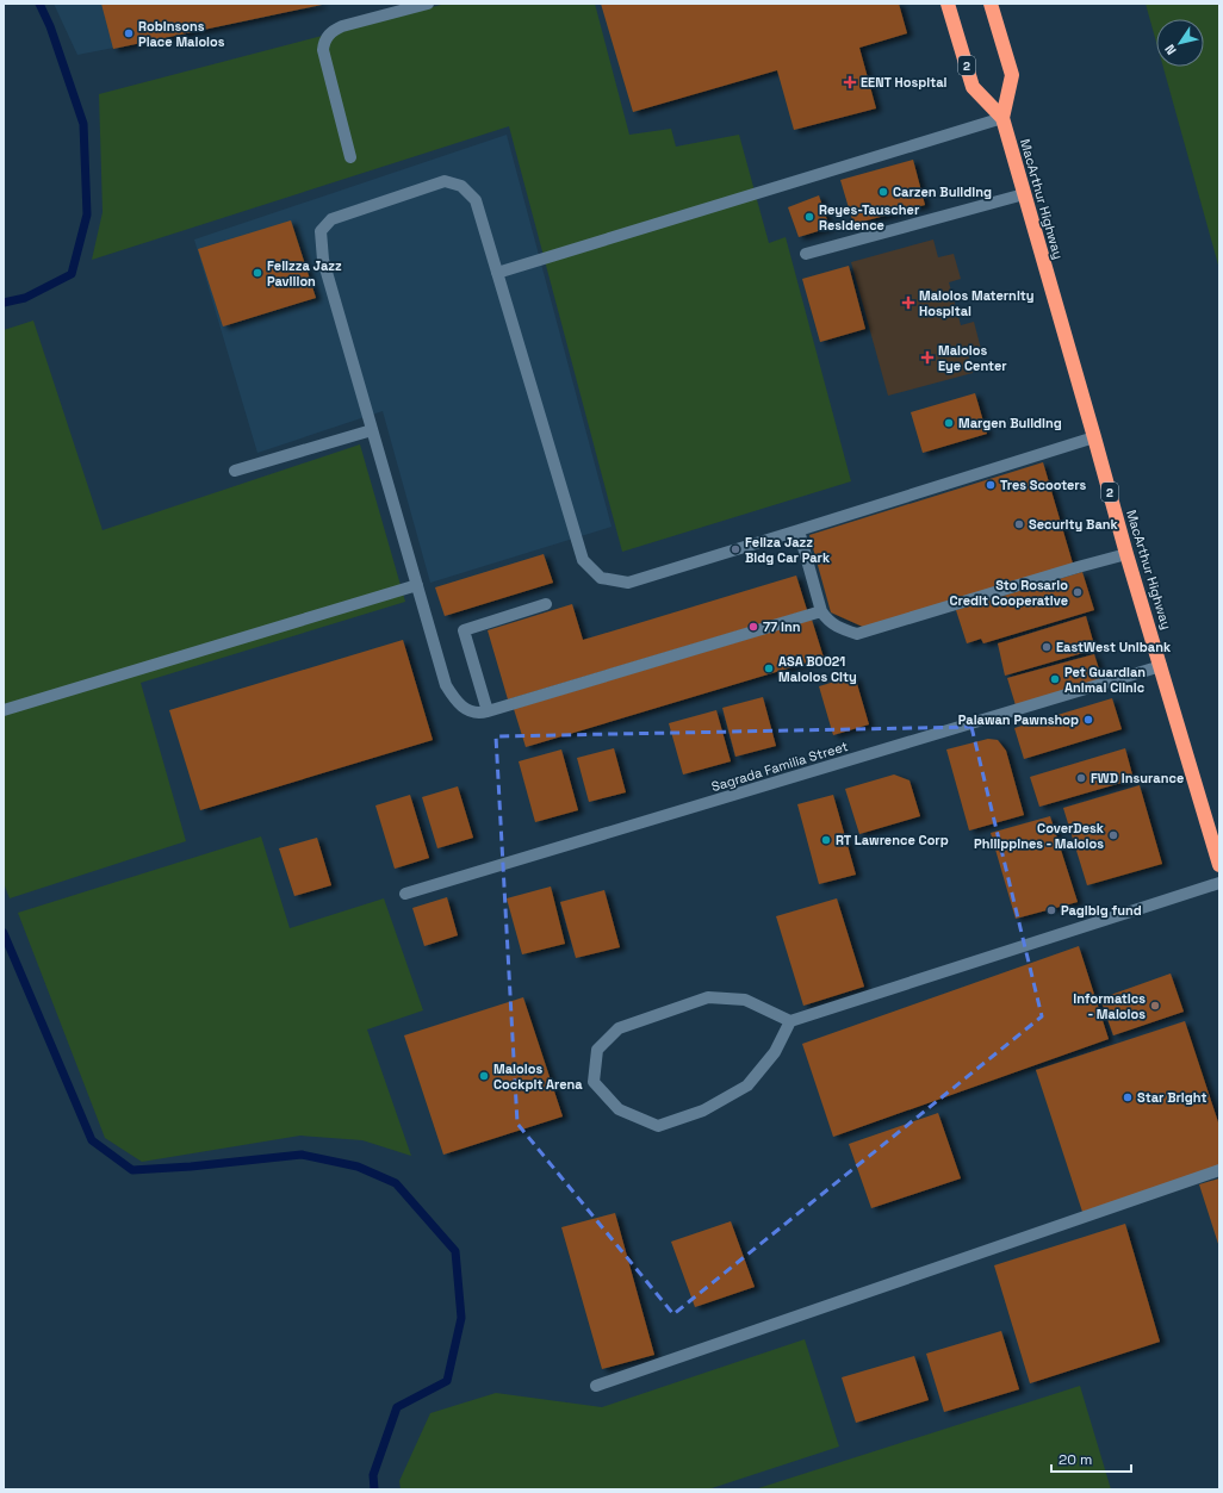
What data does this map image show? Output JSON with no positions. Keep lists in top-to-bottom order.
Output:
{
  "streets": {
    "highway": ["2", "MacArthur Highway"],
    "street": ["Sagrada Familia Street"]
  },
  "crossings": [
    ["MacArthur Highway", "Sagrada Familia Street"]
  ],
  "places": {
    "other": [
      "Robinsons Place Malolos",
      "Carzen Building",
      "Reyes-Tauscher Residence",
      "Felizza Jazz Pavilion",
      "Margen Building",
      "Tres Scooters",
      "Security Bank",
      "Feliza Jazz Bldg Car Park",
      "Sto Rosario Credit Cooperative",
      "77 inn",
      "EastWest Unibank",
      "ASA B0021 Malolos City",
      "Pet Guardian Animal Clinic",
      "Palawan Pawnshop",
      "FWD Insurance",
      "CoverDesk Philippines - Malolos",
      "RT Lawrence Corp",
      "Pagibig fund",
      "Informatics - Malolos",
      "Malolos Cockpit Arena",
      "Star Bright"
    ],
    "health": ["EENT Hospital", "Malolos Maternity Hospital", "Malolos Eye Center"]
  },
  "scale_bar": "20 m",
  "north": "bottom left"
}
